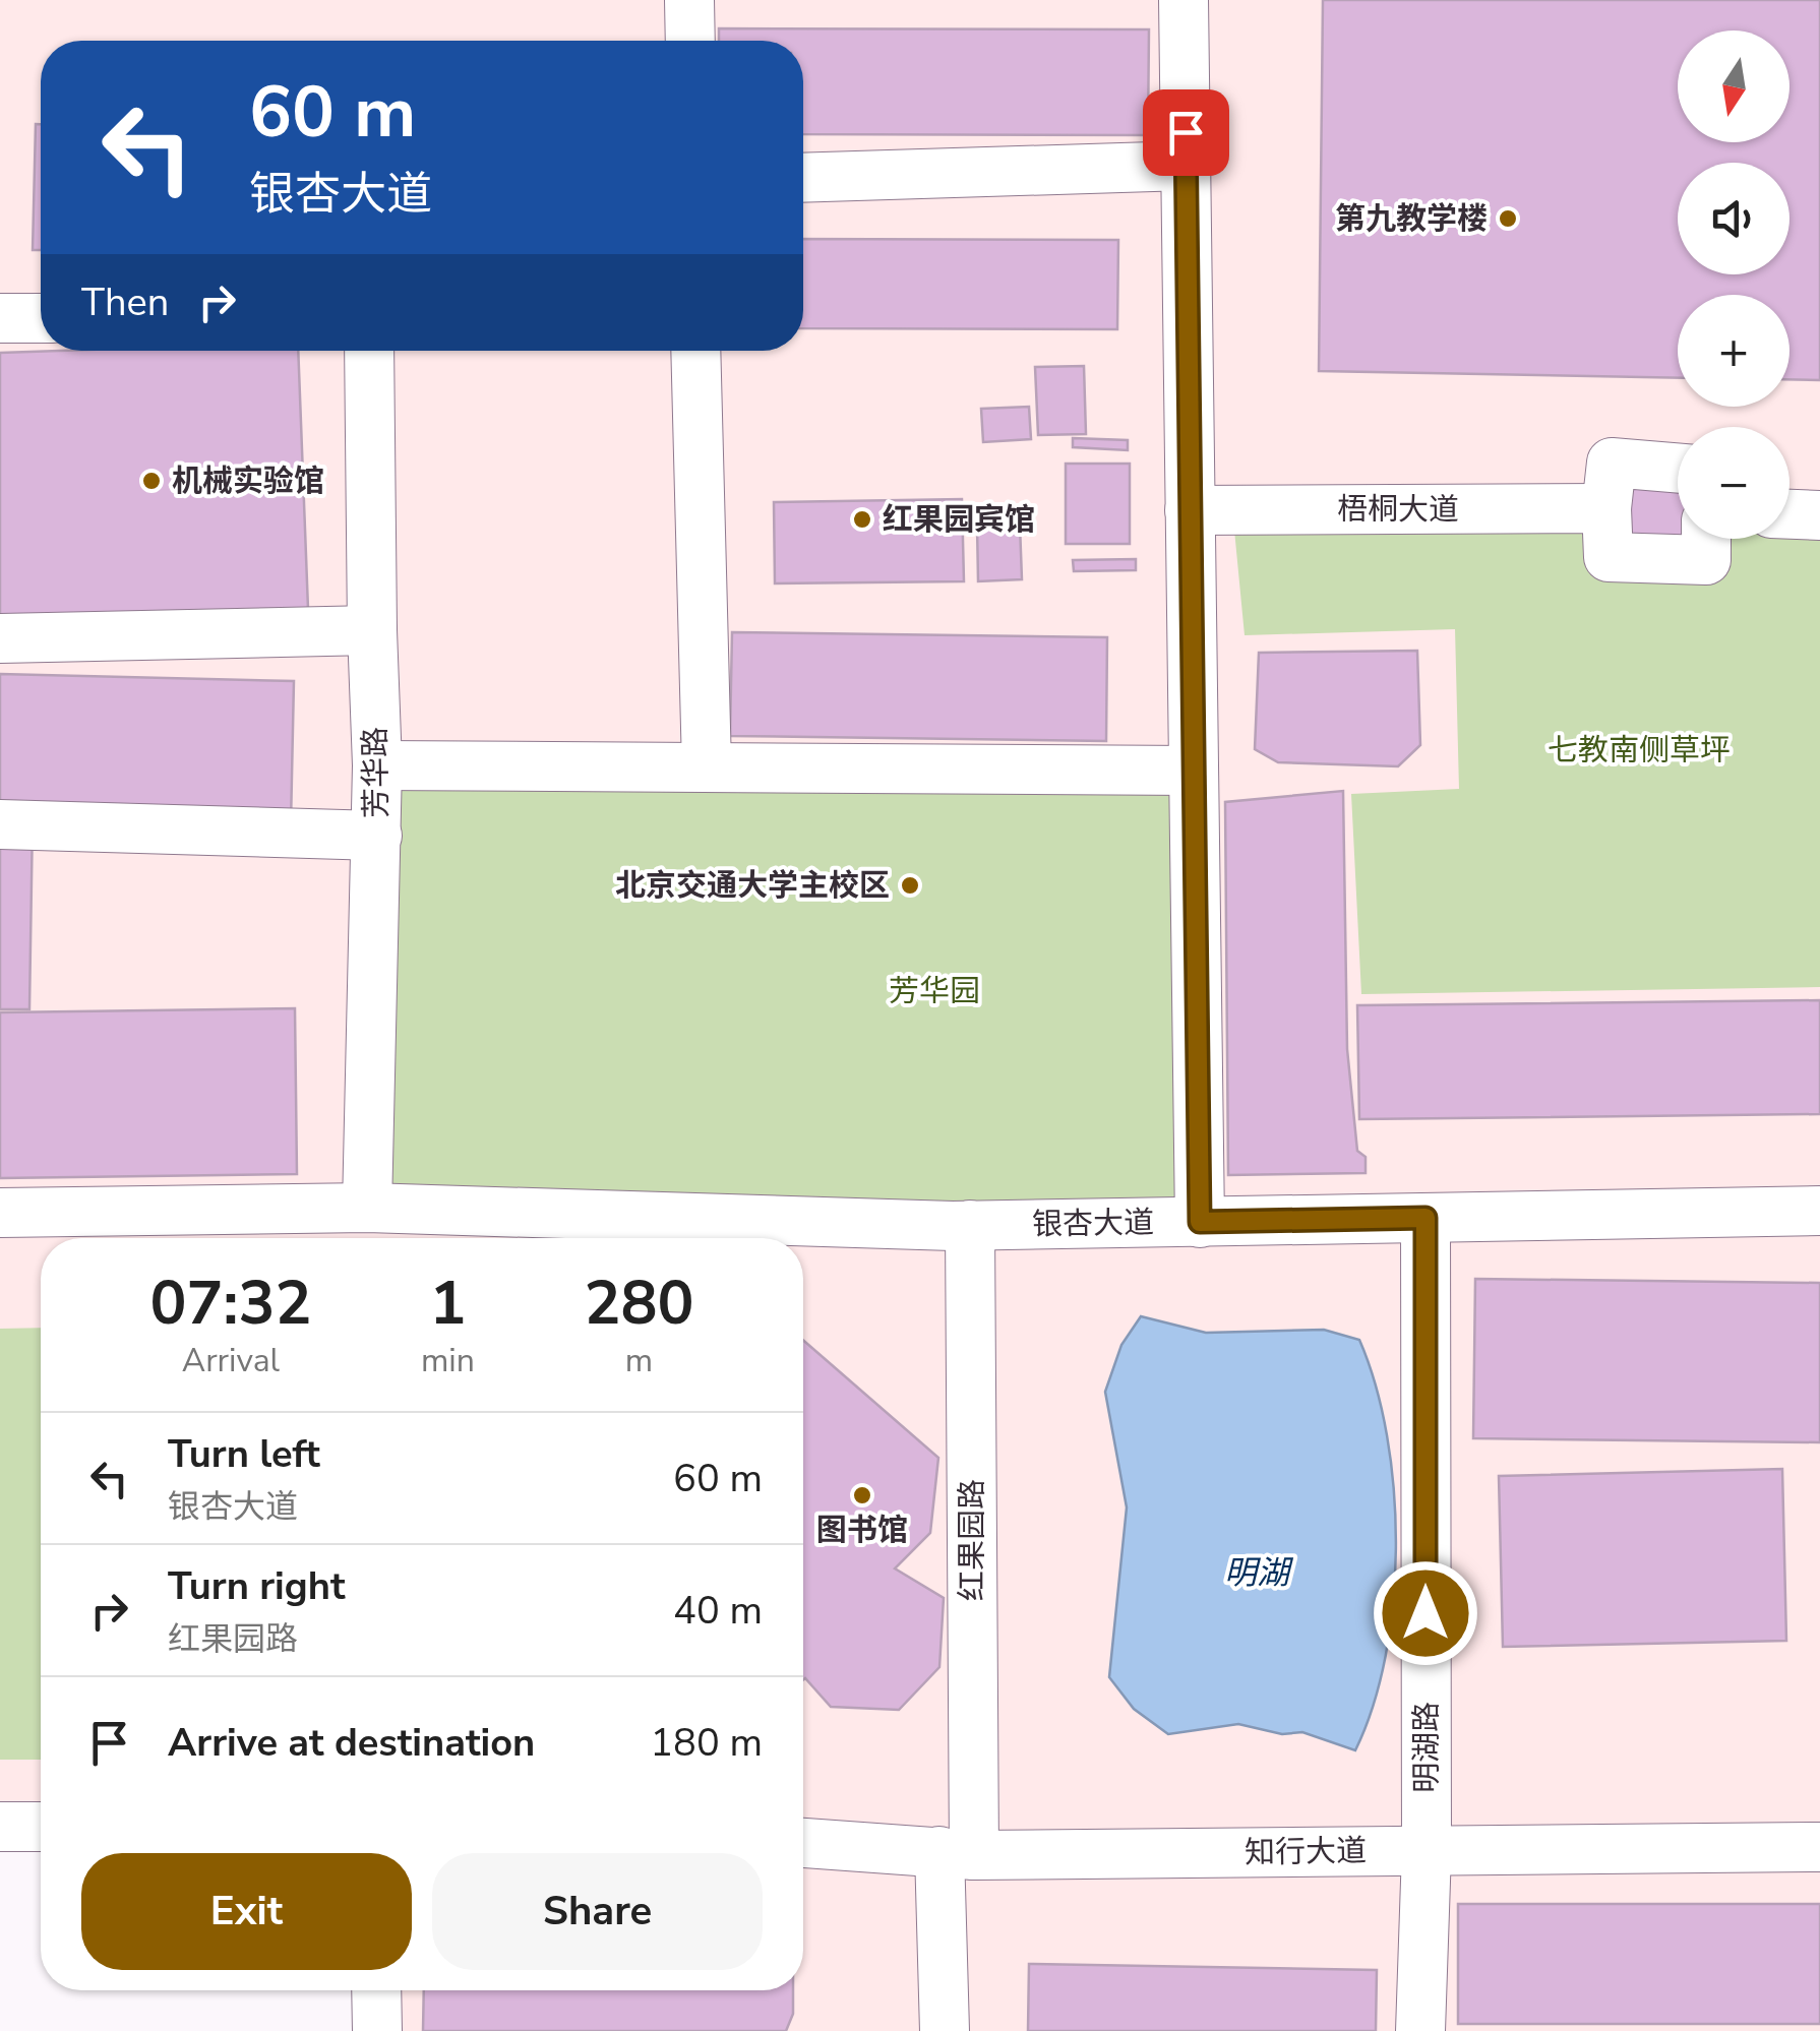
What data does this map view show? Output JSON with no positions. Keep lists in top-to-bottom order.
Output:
{
  "streets": {
    "street": [
      "梧桐大道",
      "芳华路",
      "银杏大道",
      "红果园路",
      "明湖路",
      "知行大道"
    ]
  },
  "crossings": [
    ["芳华路", "银杏大道"],
    ["银杏大道", "红果园路"],
    ["银杏大道", "明湖路"],
    ["红果园路", "知行大道"],
    ["明湖路", "知行大道"]
  ],
  "water": ["明湖"],
  "parks": ["七教南侧草坪", "芳华园"],
  "places": [
    "第九教学楼",
    "机械实验馆",
    "红果园宾馆",
    "北京交通大学主校区",
    "图书馆"
  ],
  "north": "bottom",
  "page": {
    "map_buttons": ["+", "−"],
    "turn": ["60 m", "银杏大道"],
    "then": "Then",
    "eta": [
      "07:32",
      "Arrival",
      "1",
      "min",
      "280",
      "m"
    ],
    "list": [
      {
        "name": "Turn left",
        "note": "银杏大道",
        "value": "60 m"
      },
      {
        "name": "Turn right",
        "note": "红果园路",
        "value": "40 m"
      },
      {
        "name": "Arrive at destination",
        "value": "180 m"
      }
    ],
    "buttons": ["Exit", "Share"]
  }
}
